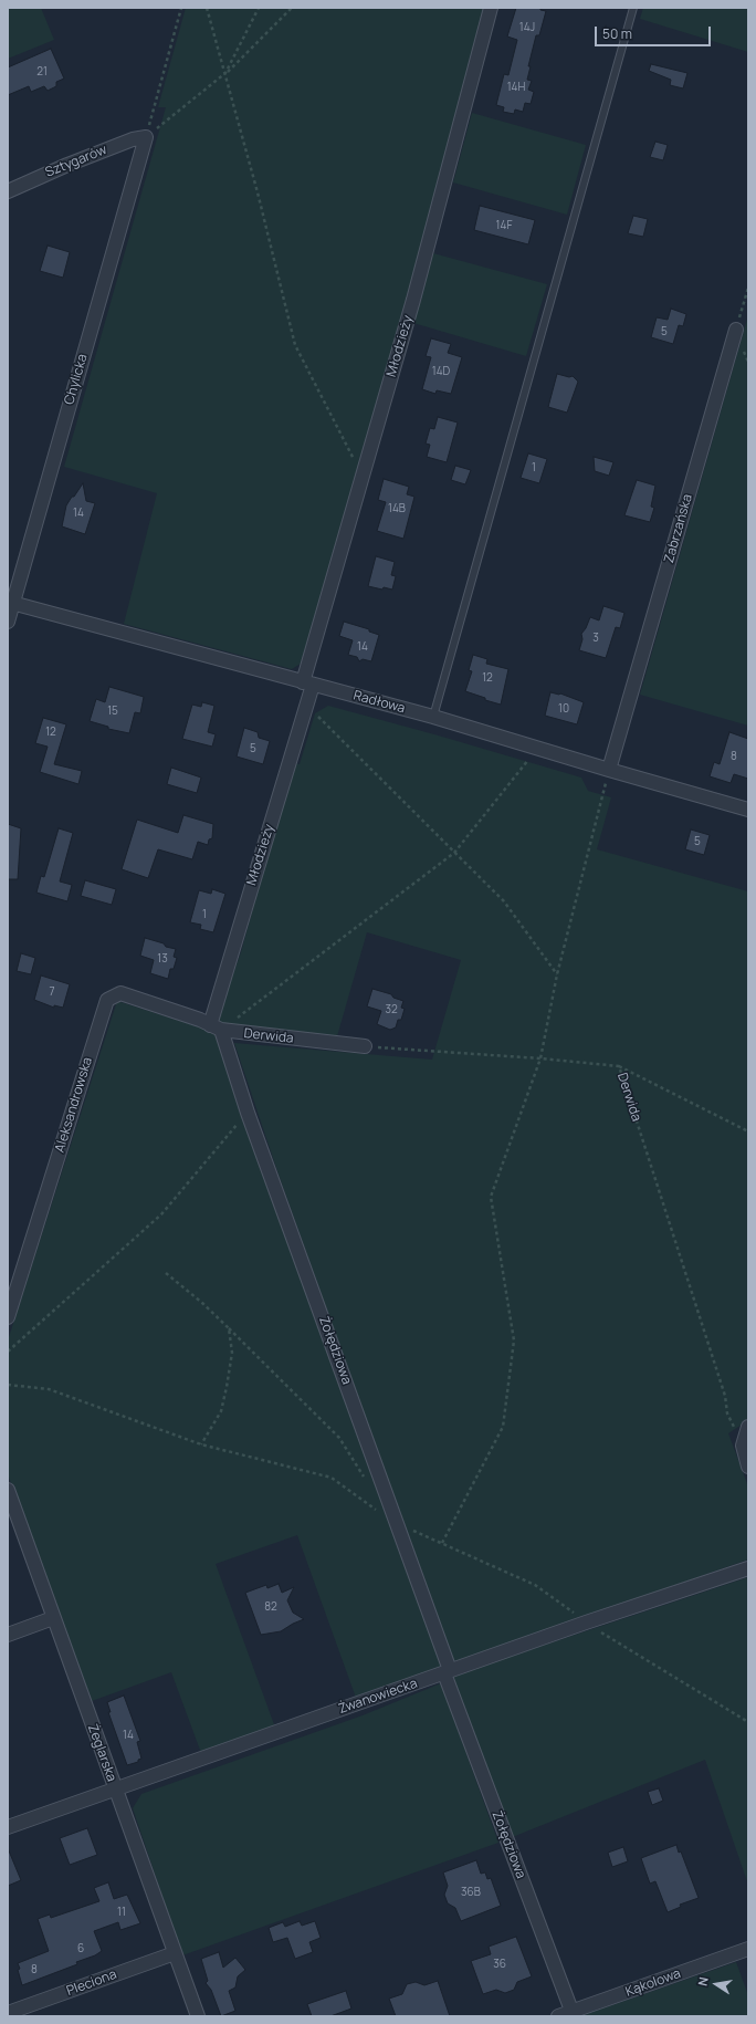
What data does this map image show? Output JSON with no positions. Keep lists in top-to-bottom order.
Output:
{
  "streets": {
    "street": [
      "Sztygarów",
      "Młodzieży",
      "Chylicka",
      "Zabrzańska",
      "Radłowa",
      "Derwida",
      "Aleksandrowska",
      "Żołędziowa",
      "Żwanowiecka",
      "Żeglarska",
      "Pleciona",
      "Kąkolowa"
    ]
  },
  "crossings": [
    ["Sztygarów", "Chylicka"],
    ["Młodzieży", "Radłowa"],
    ["Młodzieży", "Derwida"],
    ["Młodzieży", "Aleksandrowska"],
    ["Młodzieży", "Żołędziowa"],
    ["Chylicka", "Radłowa"],
    ["Zabrzańska", "Radłowa"],
    ["Derwida", "Aleksandrowska"],
    ["Derwida", "Żołędziowa"],
    ["Aleksandrowska", "Żołędziowa"],
    ["Żołędziowa", "Żwanowiecka"],
    ["Żołędziowa", "Kąkolowa"],
    ["Żwanowiecka", "Żeglarska"],
    ["Żeglarska", "Pleciona"]
  ],
  "house_numbers": [
    "14J",
    "21",
    "14H",
    "14F",
    "5",
    "14D",
    "1",
    "14B",
    "14",
    "3",
    "14",
    "12",
    "10",
    "15",
    "12",
    "5",
    "8",
    "5",
    "1",
    "13",
    "7",
    "32",
    "82",
    "14",
    "36B",
    "11",
    "6",
    "36",
    "8"
  ],
  "scale_bar": "50 m",
  "north": "left"
}
